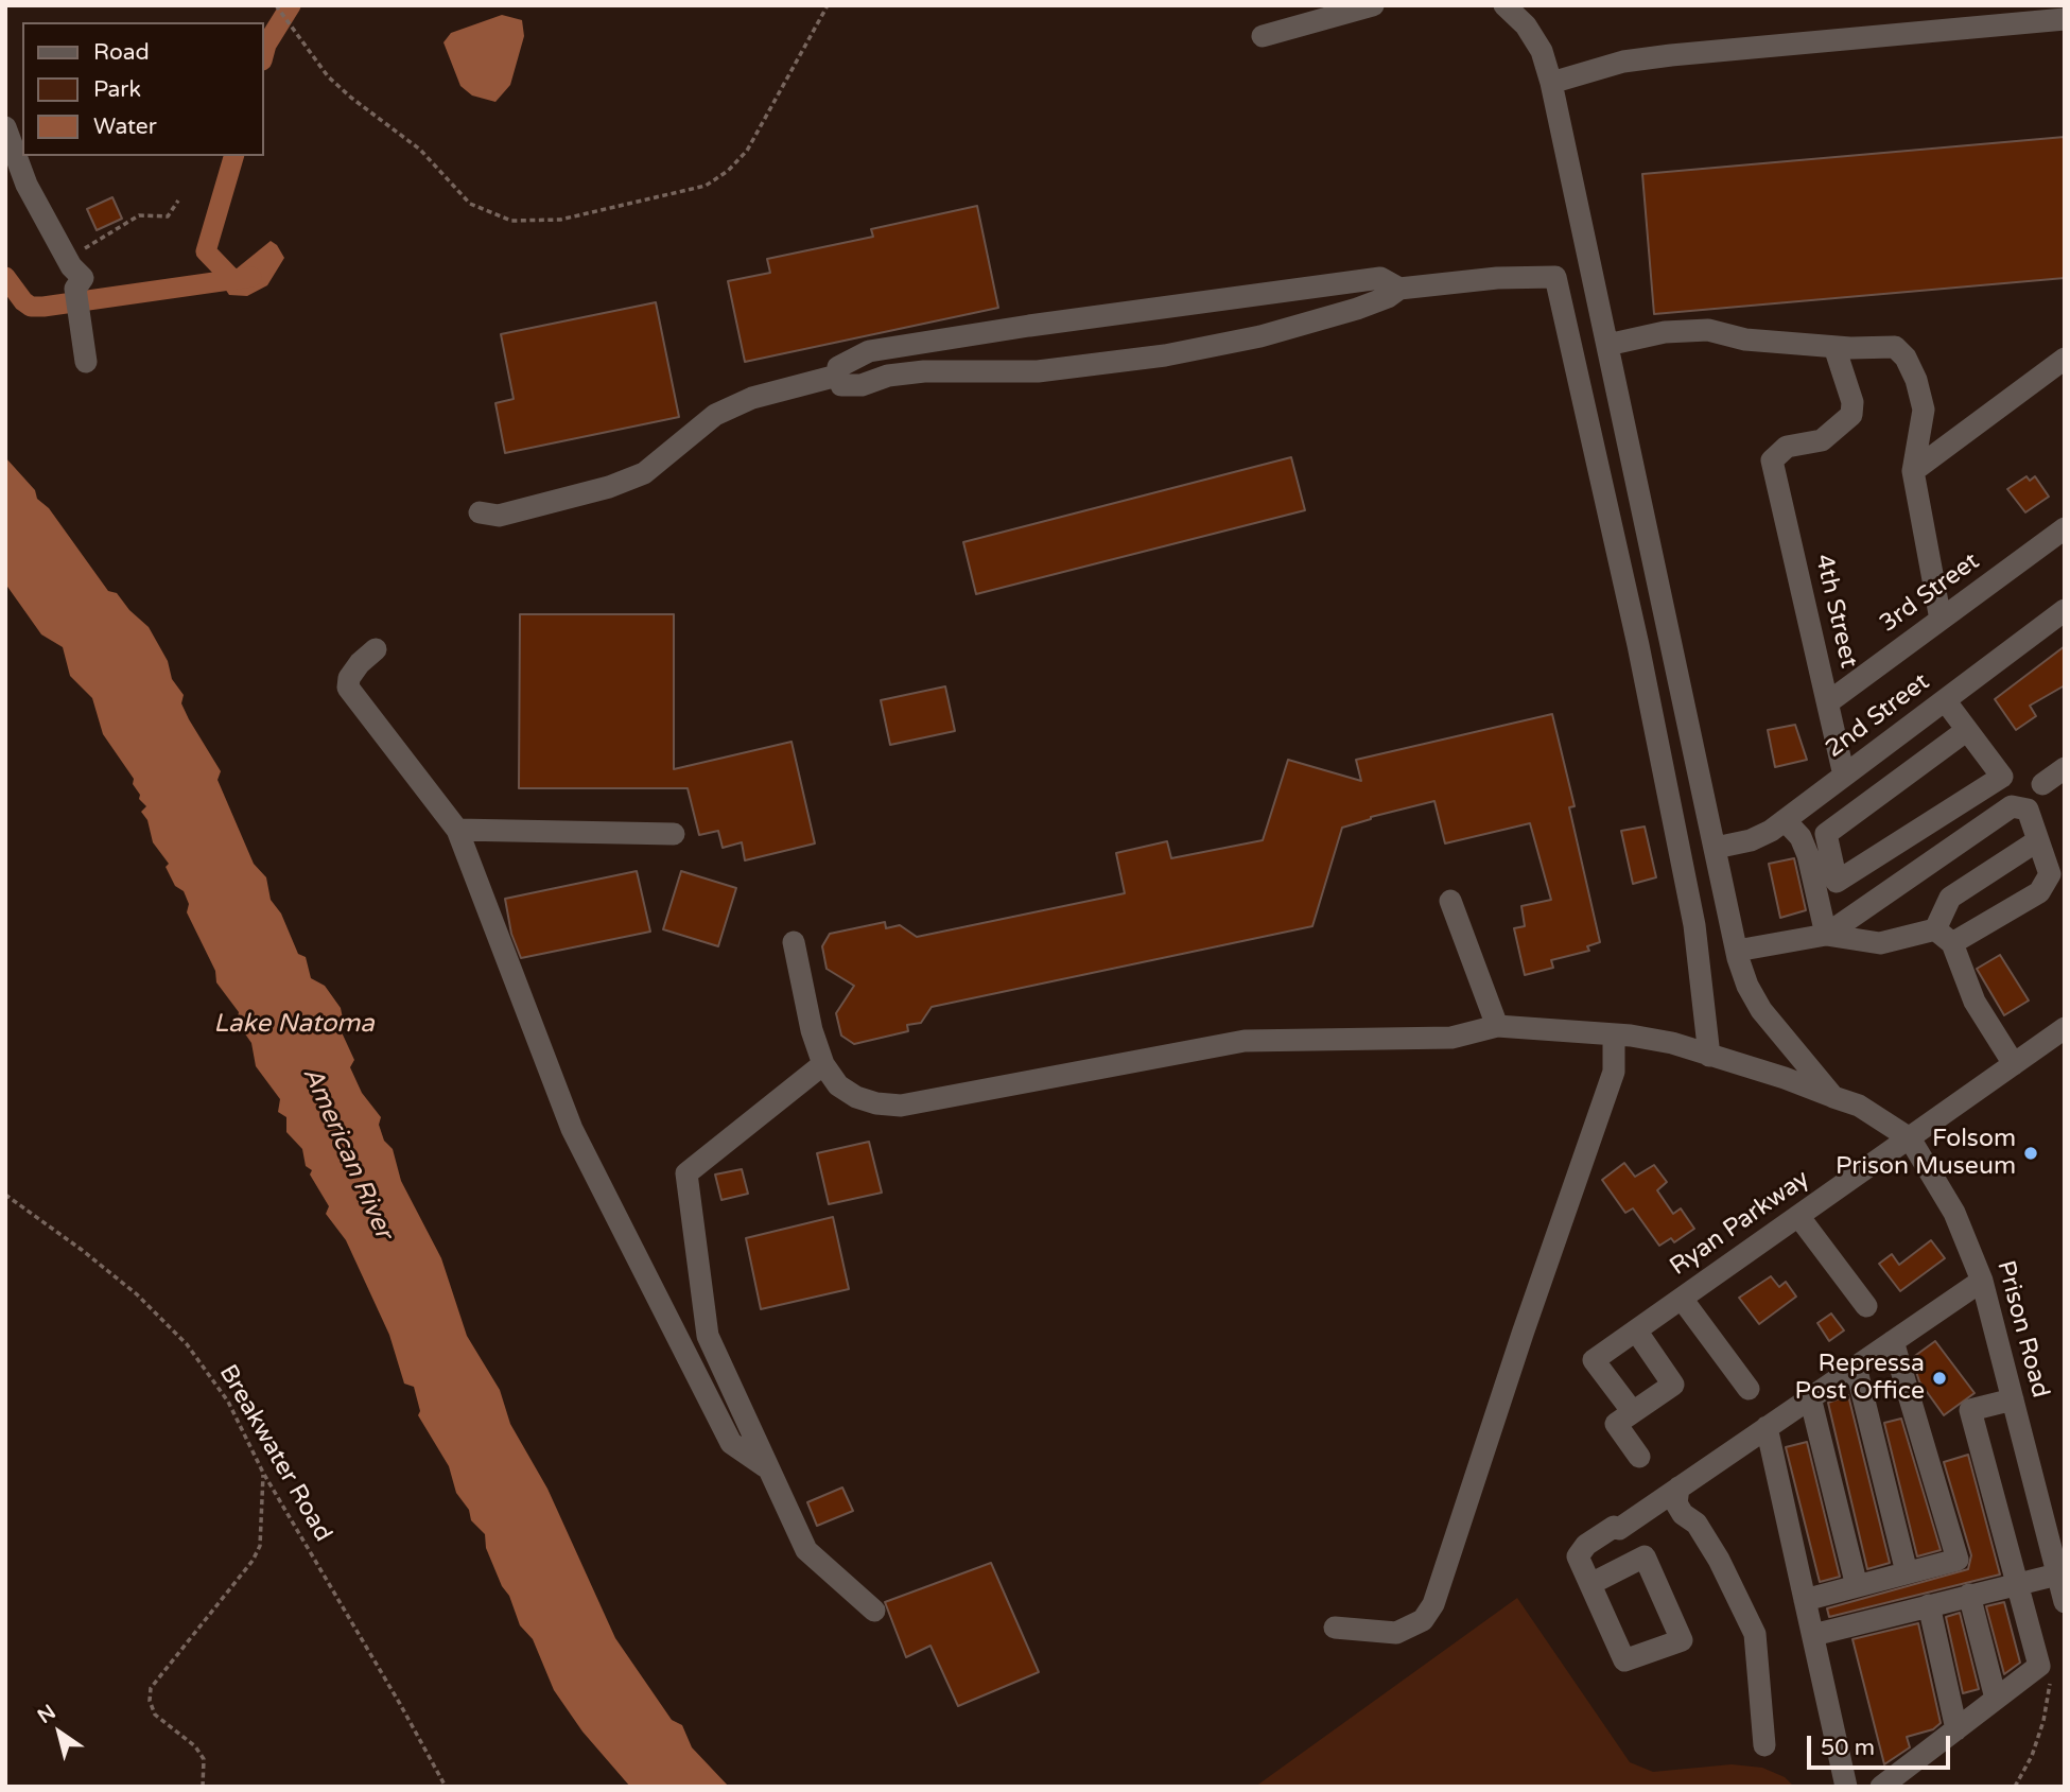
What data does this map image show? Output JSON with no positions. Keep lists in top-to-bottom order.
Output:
{
  "streets": {
    "street": [
      "3rd Street",
      "4th Street",
      "2nd Street",
      "Ryan Parkway",
      "Prison Road"
    ],
    "path": ["Breakwater Road"]
  },
  "crossings": [
    ["3rd Street", "4th Street"],
    ["4th Street", "2nd Street"],
    ["Ryan Parkway", "Prison Road"]
  ],
  "water": ["Lake Natoma", "American River"],
  "places": ["Folsom Prison Museum", "Repressa Post Office"],
  "legend": ["Road", "Park", "Water"],
  "scale_bar": "50 m",
  "north": "top left"
}
